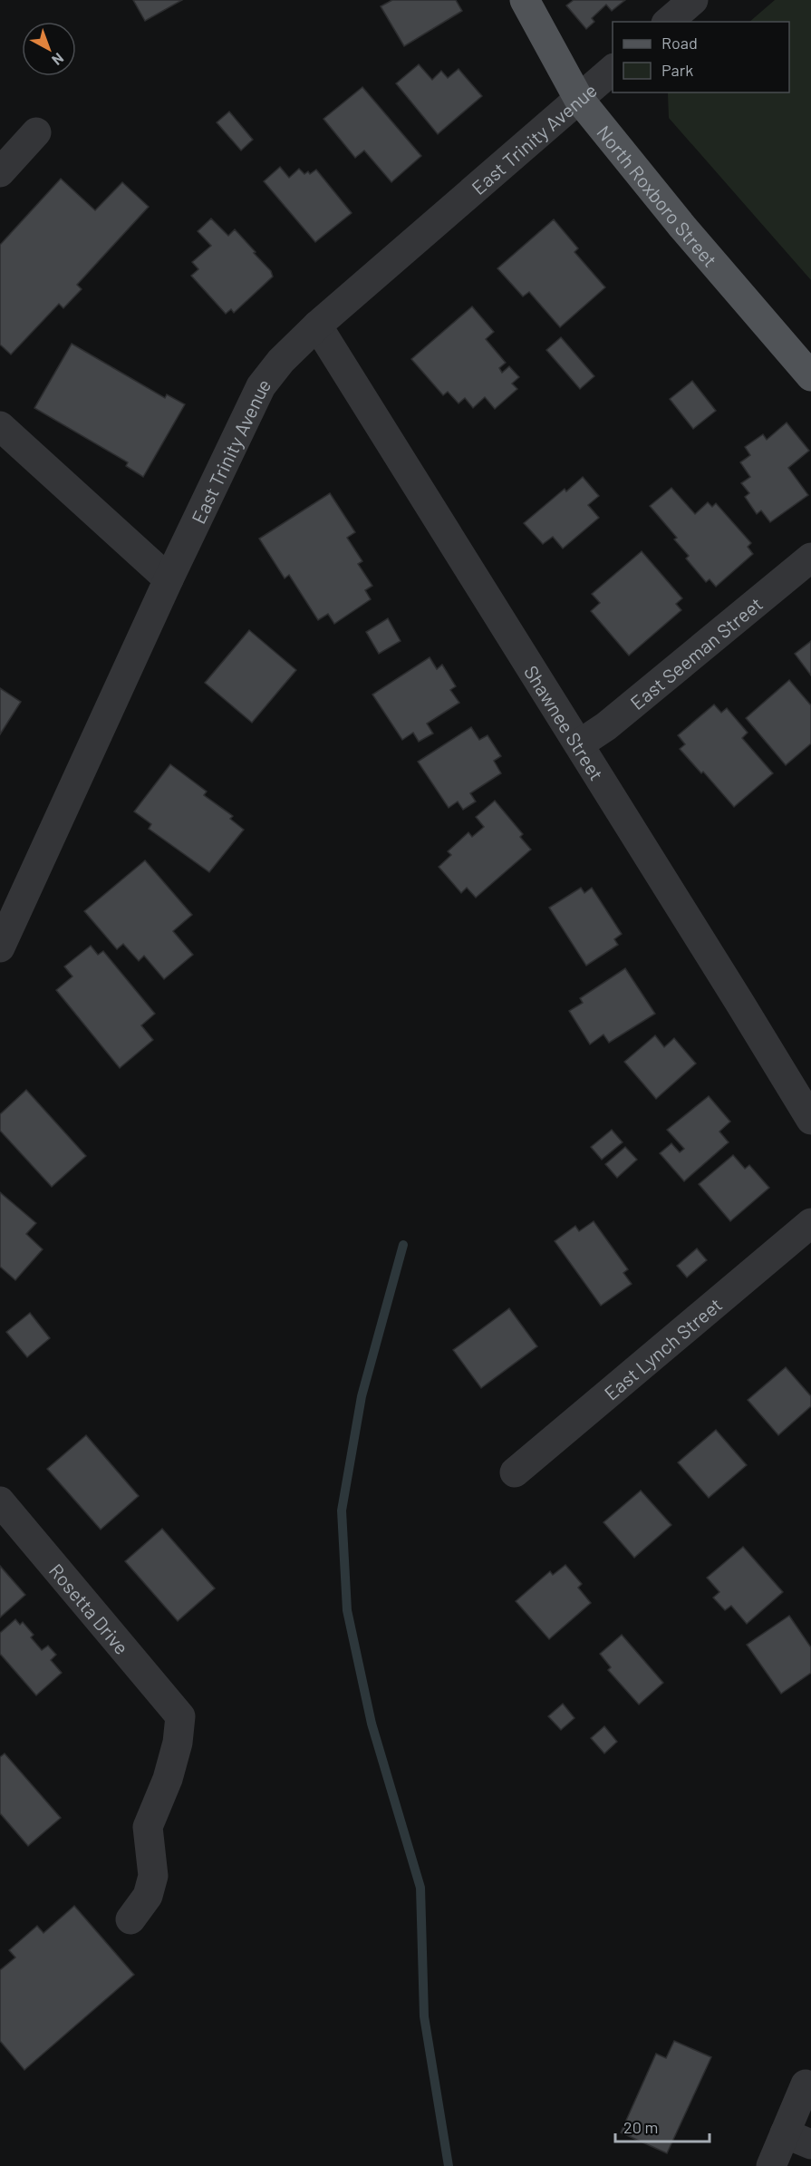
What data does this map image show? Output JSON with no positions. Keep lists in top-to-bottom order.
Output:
{
  "streets": {
    "main road": ["North Roxboro Street"],
    "street": [
      "East Trinity Avenue",
      "East Seeman Street",
      "Shawnee Street",
      "East Lynch Street",
      "Rosetta Drive"
    ]
  },
  "crossings": [
    ["East Trinity Avenue", "North Roxboro Street"],
    ["East Trinity Avenue", "Shawnee Street"],
    ["East Seeman Street", "Shawnee Street"]
  ],
  "legend": ["Road", "Park"],
  "scale_bar": "20 m",
  "north": "bottom right"
}
